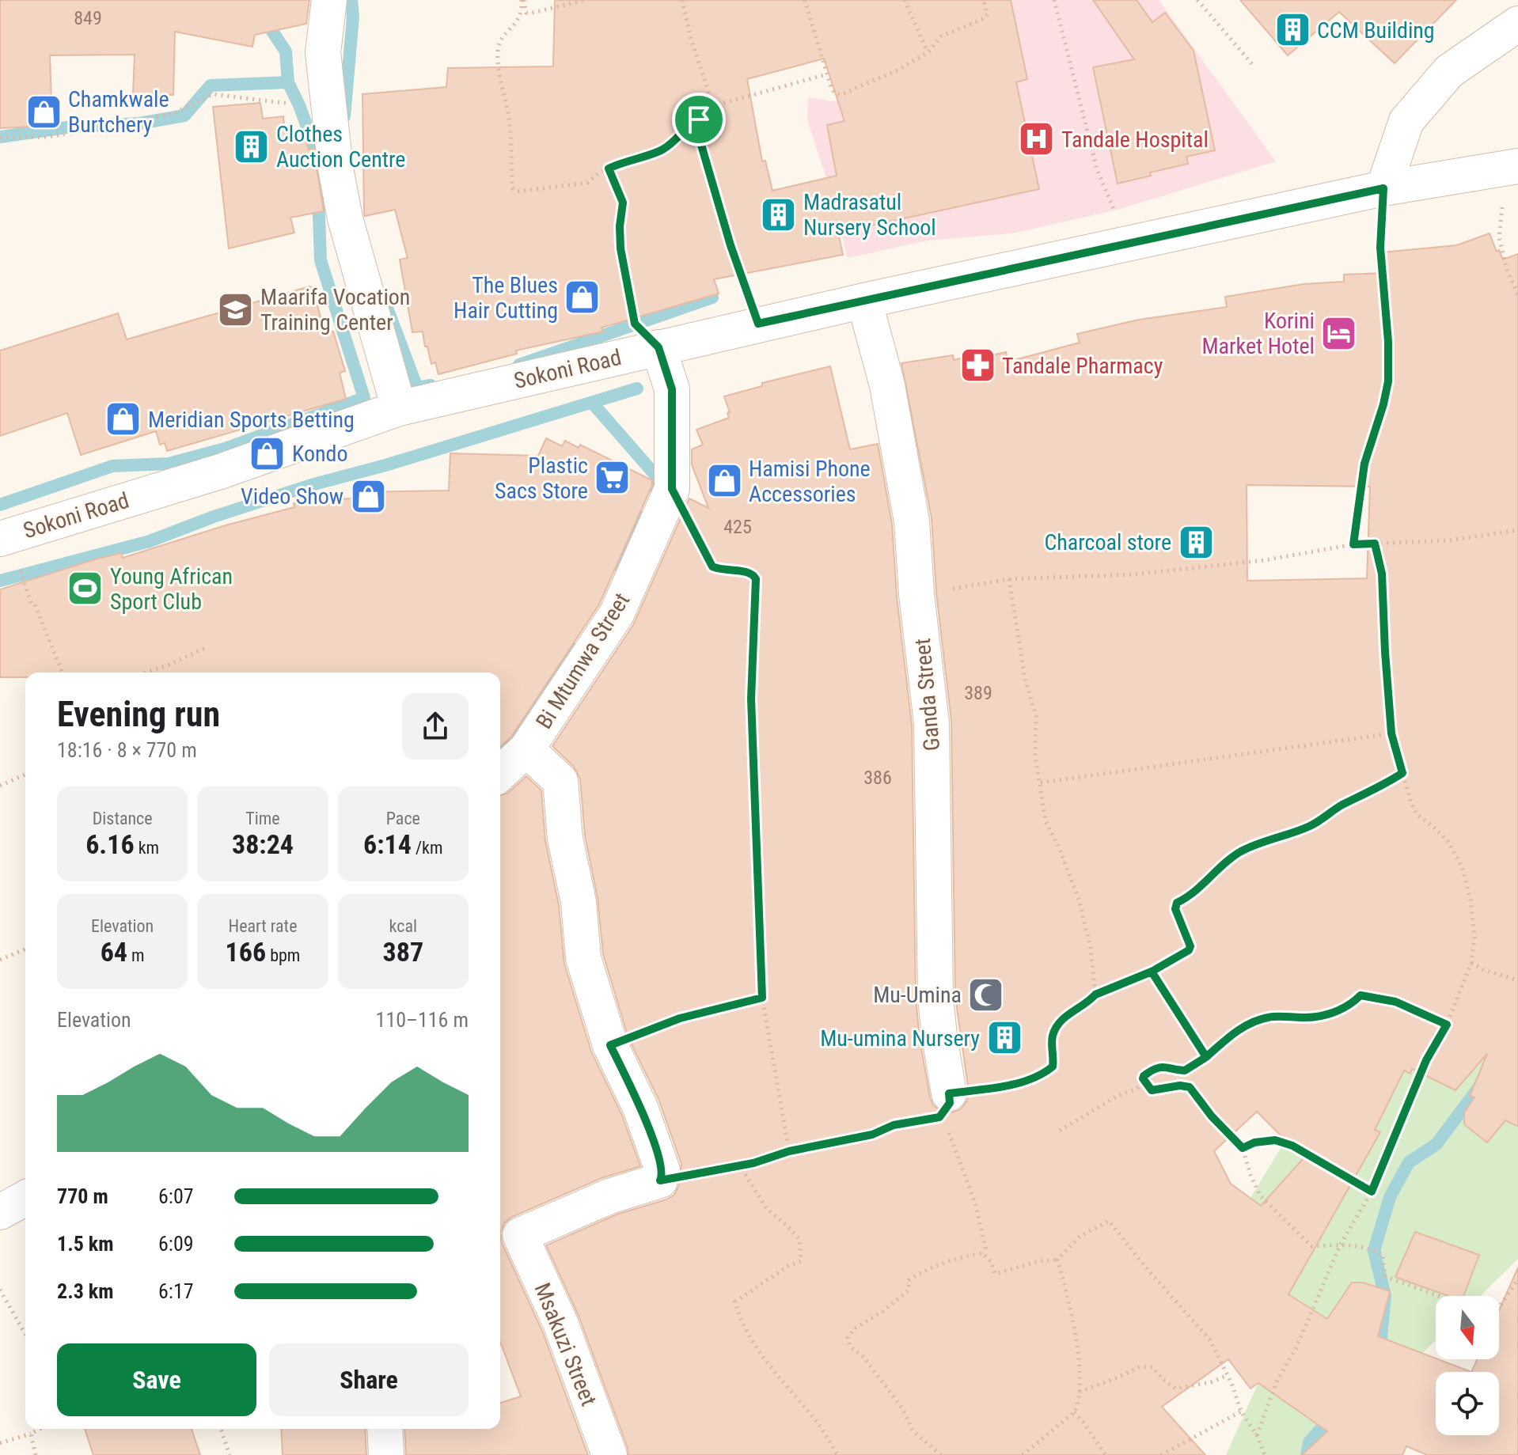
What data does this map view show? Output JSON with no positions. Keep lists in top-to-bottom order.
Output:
{
  "streets": {
    "street": [
      "Sokoni Road",
      "Bi Mtumwa Street",
      "Ganda Street",
      "Msakuzi Street"
    ]
  },
  "crossings": [
    ["Sokoni Road", "Bi Mtumwa Street"],
    ["Sokoni Road", "Ganda Street"]
  ],
  "places": {
    "building": [
      "CCM Building",
      "Clothes Auction Centre",
      "Madrasatul Nursery School",
      "Charcoal store",
      "Mu-umina Nursery"
    ],
    "shop": [
      "Chamkwale Burtchery",
      "The Blues Hair Cutting",
      "Meridian Sports Betting",
      "Kondo",
      "Hamisi Phone Accessories",
      "Video Show"
    ],
    "hospital": ["Tandale Hospital"],
    "school or university": ["Maarifa Vocation Training Center"],
    "hotel": ["Korini Market Hotel"],
    "pharmacy": ["Tandale Pharmacy"],
    "supermarket": ["Plastic Sacs Store"],
    "sports": ["Young African Sport Club"],
    "mosque": ["Mu-Umina"]
  },
  "house_numbers": [
    "849",
    "425",
    "389",
    "386"
  ],
  "north": "bottom",
  "page": {
    "heading": ["Evening run", "18:16 · 8 × 770 m"],
    "stats": [
      ["Distance", "6.16 km"],
      ["Time", "38:24"],
      ["Pace", "6:14 /km"],
      ["Elevation", "64 m"],
      ["Heart rate", "166 bpm"],
      ["kcal", "387"]
    ],
    "chart": ["Elevation", "110–116 m"],
    "list": [
      {
        "name": "770 m",
        "note": "6:07"
      },
      {
        "name": "1.5 km",
        "note": "6:09"
      },
      {
        "name": "2.3 km",
        "note": "6:17"
      }
    ],
    "buttons": ["Save", "Share"]
  }
}
